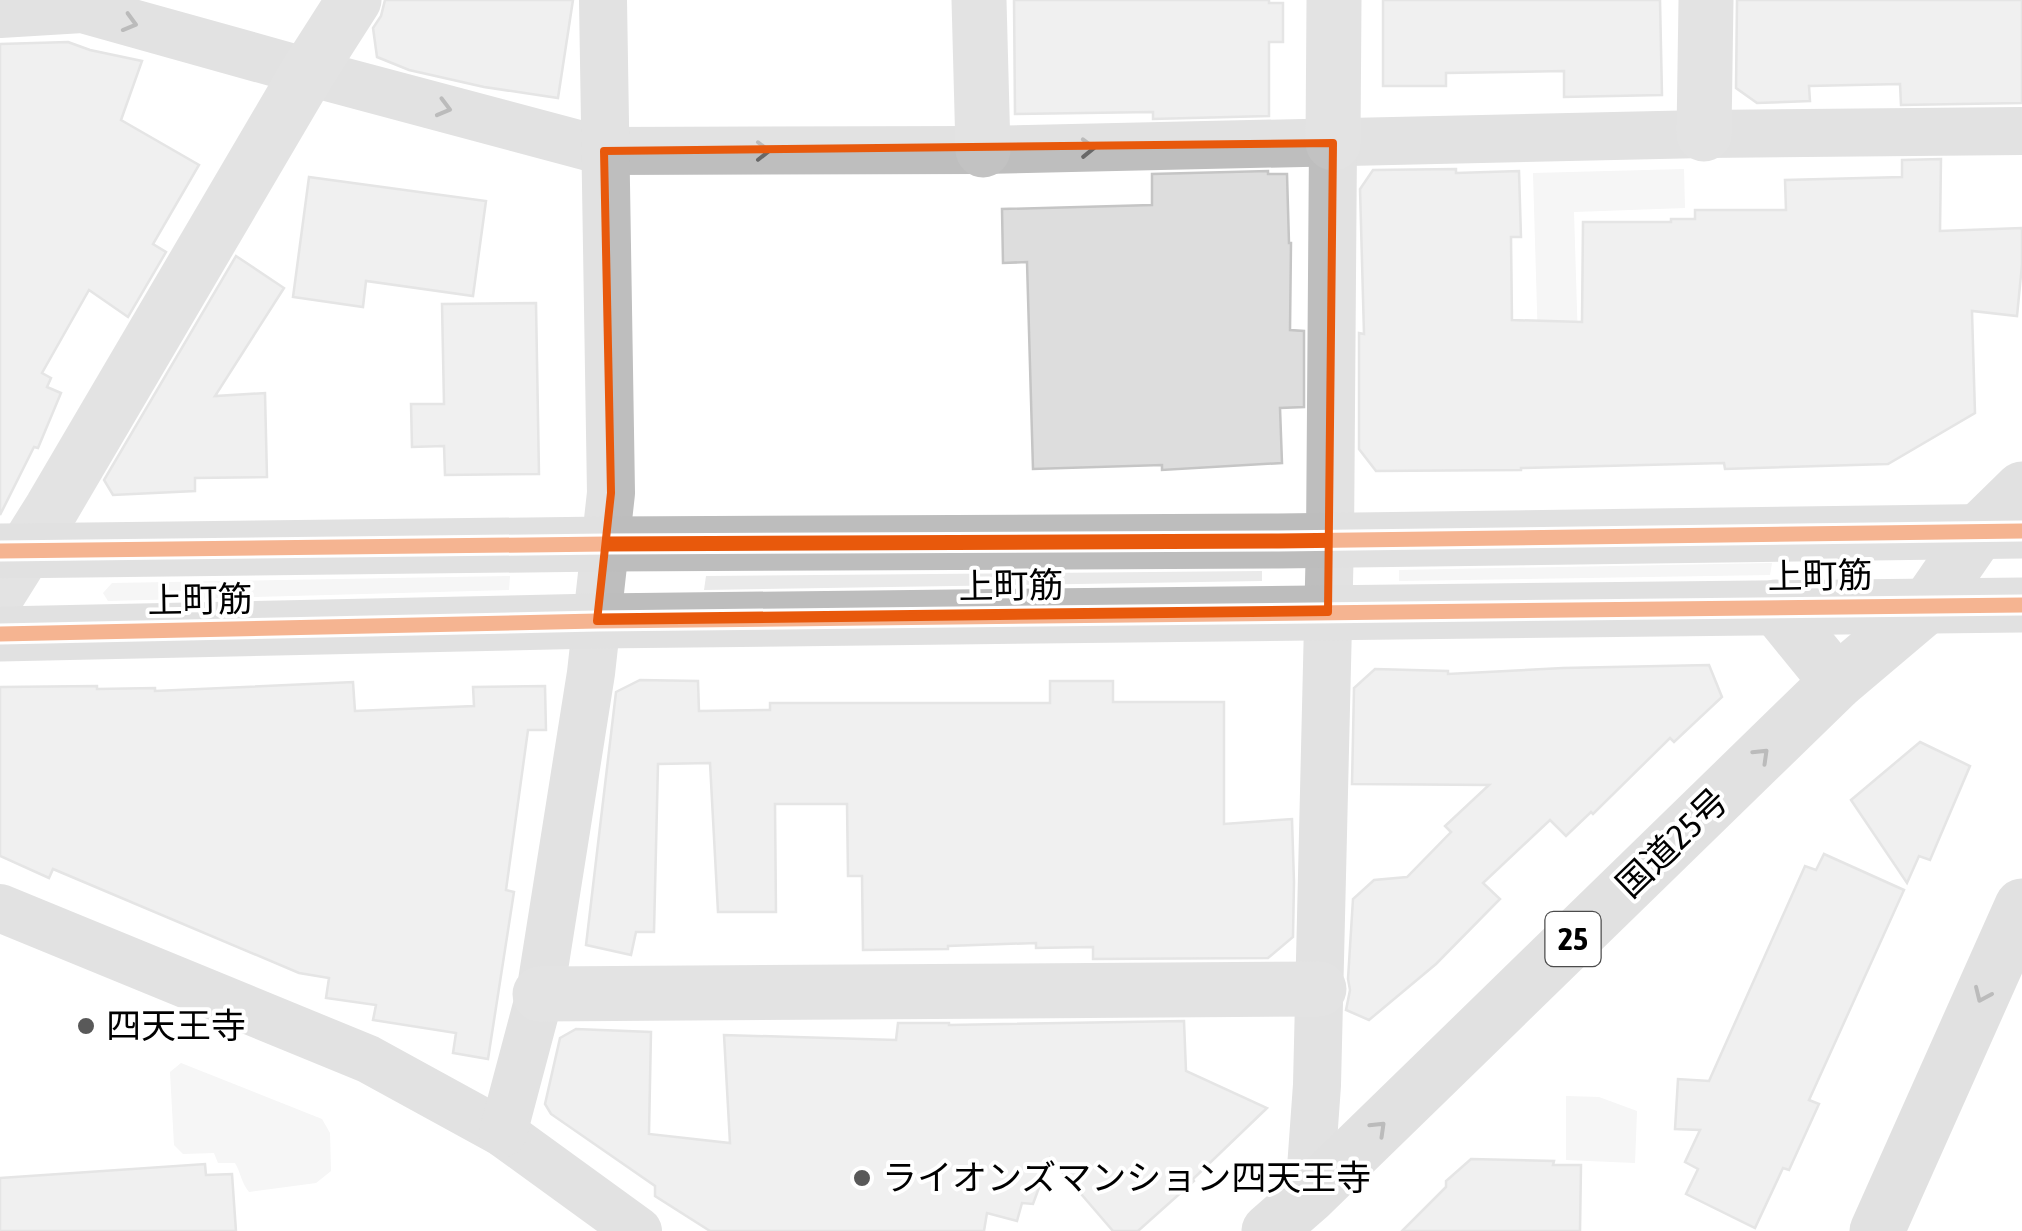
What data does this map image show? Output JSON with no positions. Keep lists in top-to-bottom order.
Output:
{
  "streets": {
    "main road": ["上町筋", "国道25号", "25"]
  },
  "crossings": [
    ["上町筋", "国道25号"]
  ],
  "places": ["四天王寺", "ライオンズマンション四天王寺"]
}
